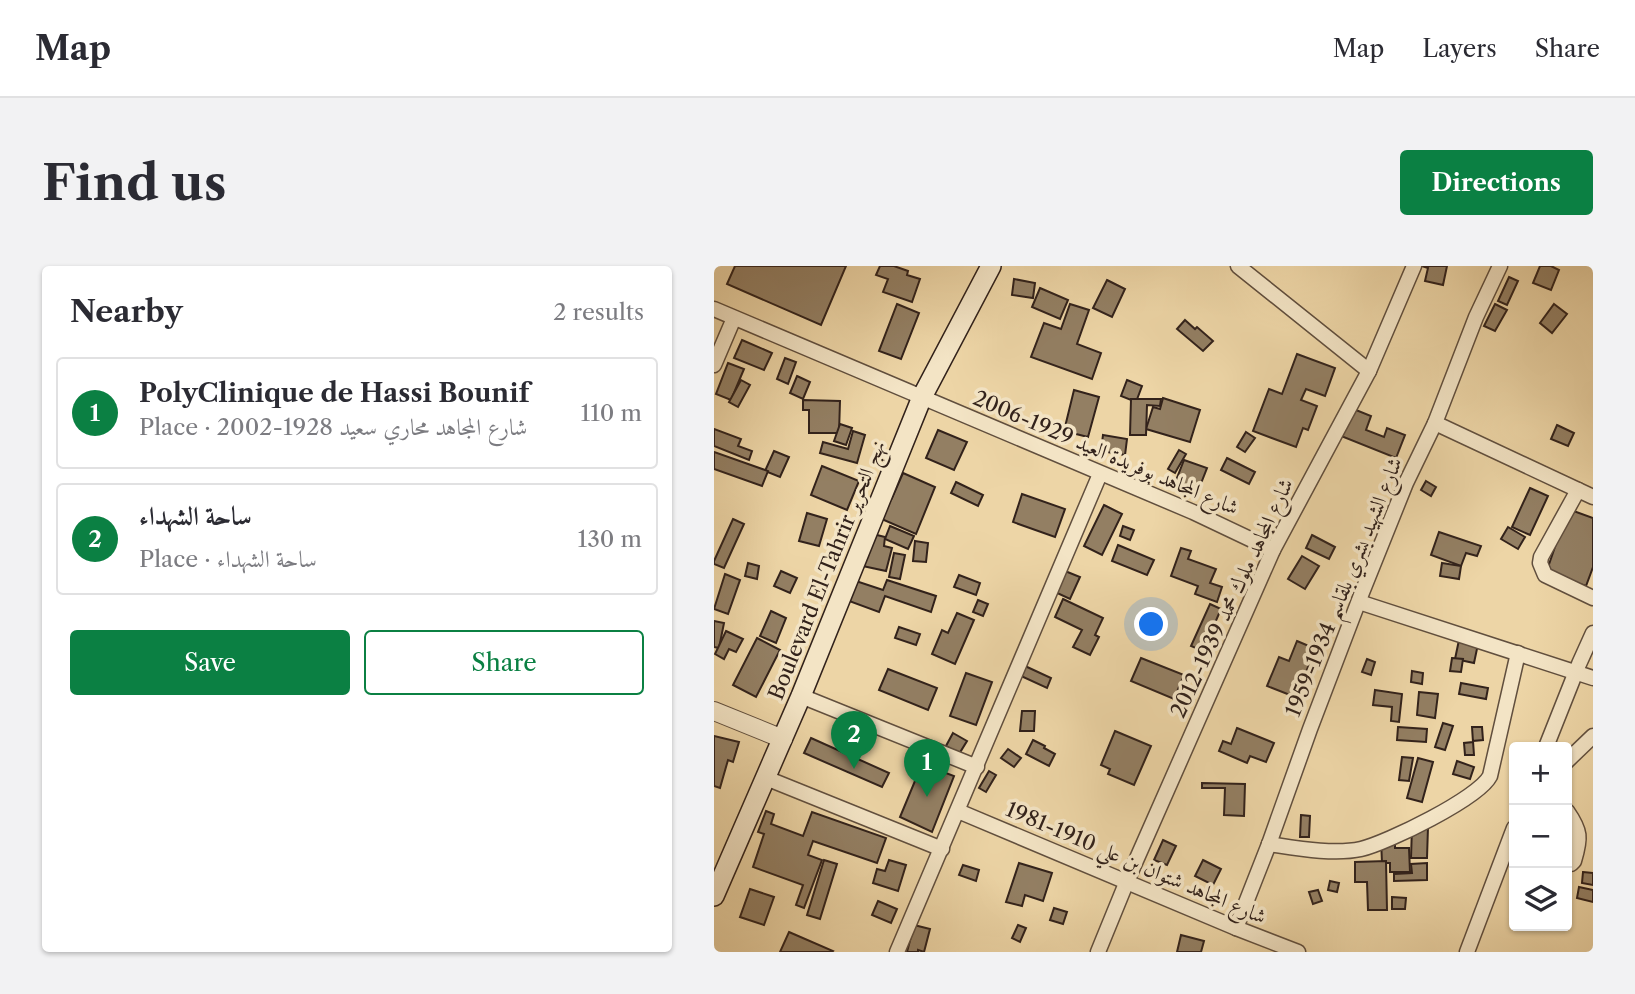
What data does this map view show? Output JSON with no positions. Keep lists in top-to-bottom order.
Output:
{
  "streets": {
    "main road": ["Boulevard El-Tahrir نهج التحرير"],
    "street": [
      "شارع المجاهد بوفريدة العيد 1929-2006",
      "شارع الشهيد بشري بلقاسم 1934-1959",
      "شارع المجاهد ملوك محمد 1939-2012",
      "شارع المجاهد شتوان بن علي 1910-1981"
    ]
  },
  "crossings": [
    ["شارع المجاهد بوفريدة العيد 1929-2006", "Boulevard El-Tahrir نهج التحرير"],
    ["شارع المجاهد بوفريدة العيد 1929-2006", "شارع المجاهد ملوك محمد 1939-2012"],
    ["شارع الشهيد بشري بلقاسم 1934-1959", "شارع المجاهد شتوان بن علي 1910-1981"],
    ["شارع المجاهد ملوك محمد 1939-2012", "شارع المجاهد شتوان بن علي 1910-1981"]
  ],
  "page": {
    "header": "Map",
    "nav": ["Map", "Layers", "Share"],
    "buttons": [
      "Directions",
      ["Save", "Share"]
    ],
    "title": "Find us",
    "heading": ["Nearby", "2 results"],
    "list": [
      {
        "mark": "1",
        "name": "PolyClinique de Hassi Bounif",
        "note": "Place · شارع المجاهد محاري سعيد 1928-2002",
        "value": "110 m"
      },
      {
        "mark": "2",
        "name": "ساحة الشهداء",
        "note": "Place · ساحة الشهداء",
        "value": "130 m"
      }
    ],
    "pins": ["2", "1"],
    "map_buttons": ["+", "−"]
  }
}
